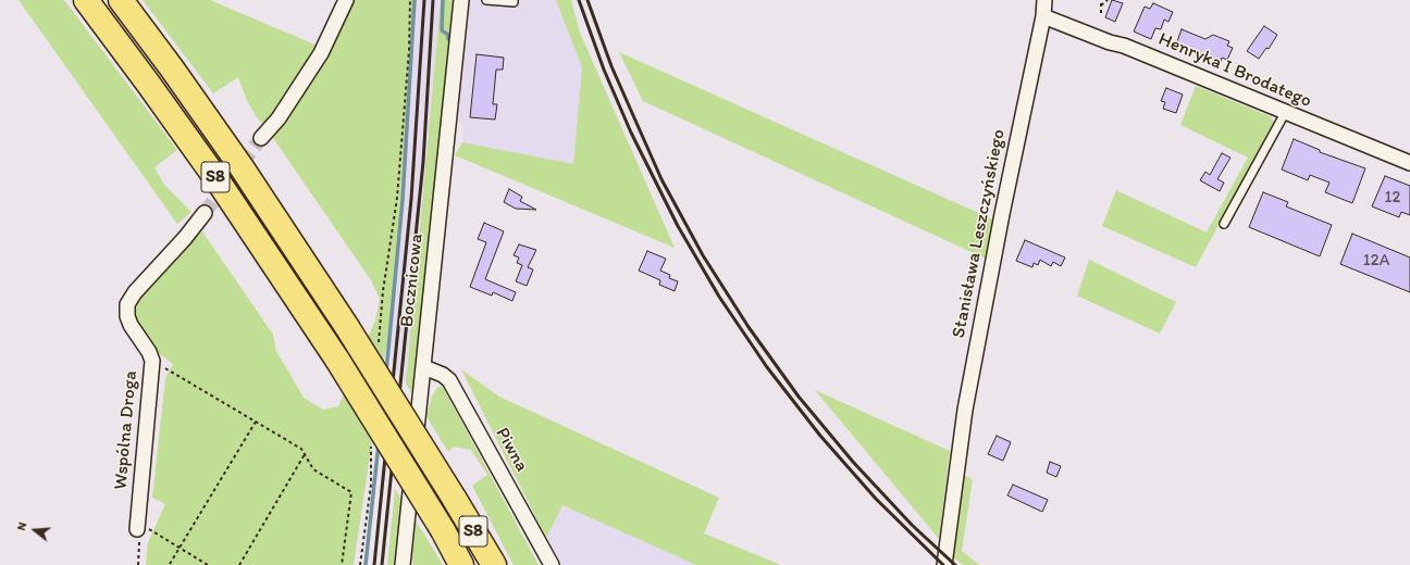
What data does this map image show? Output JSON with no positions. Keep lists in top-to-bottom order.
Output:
{
  "streets": {
    "highway": ["S8"],
    "street": [
      "Henryka I Brodatego",
      "Stanisława Leszczyńskiego",
      "Bocznicowa",
      "Wspólna Droga",
      "Piwna"
    ]
  },
  "crossings": [
    ["Henryka I Brodatego", "Stanisława Leszczyńskiego"],
    ["Bocznicowa", "Piwna"]
  ],
  "house_numbers": ["12", "12A"],
  "north": "left"
}
